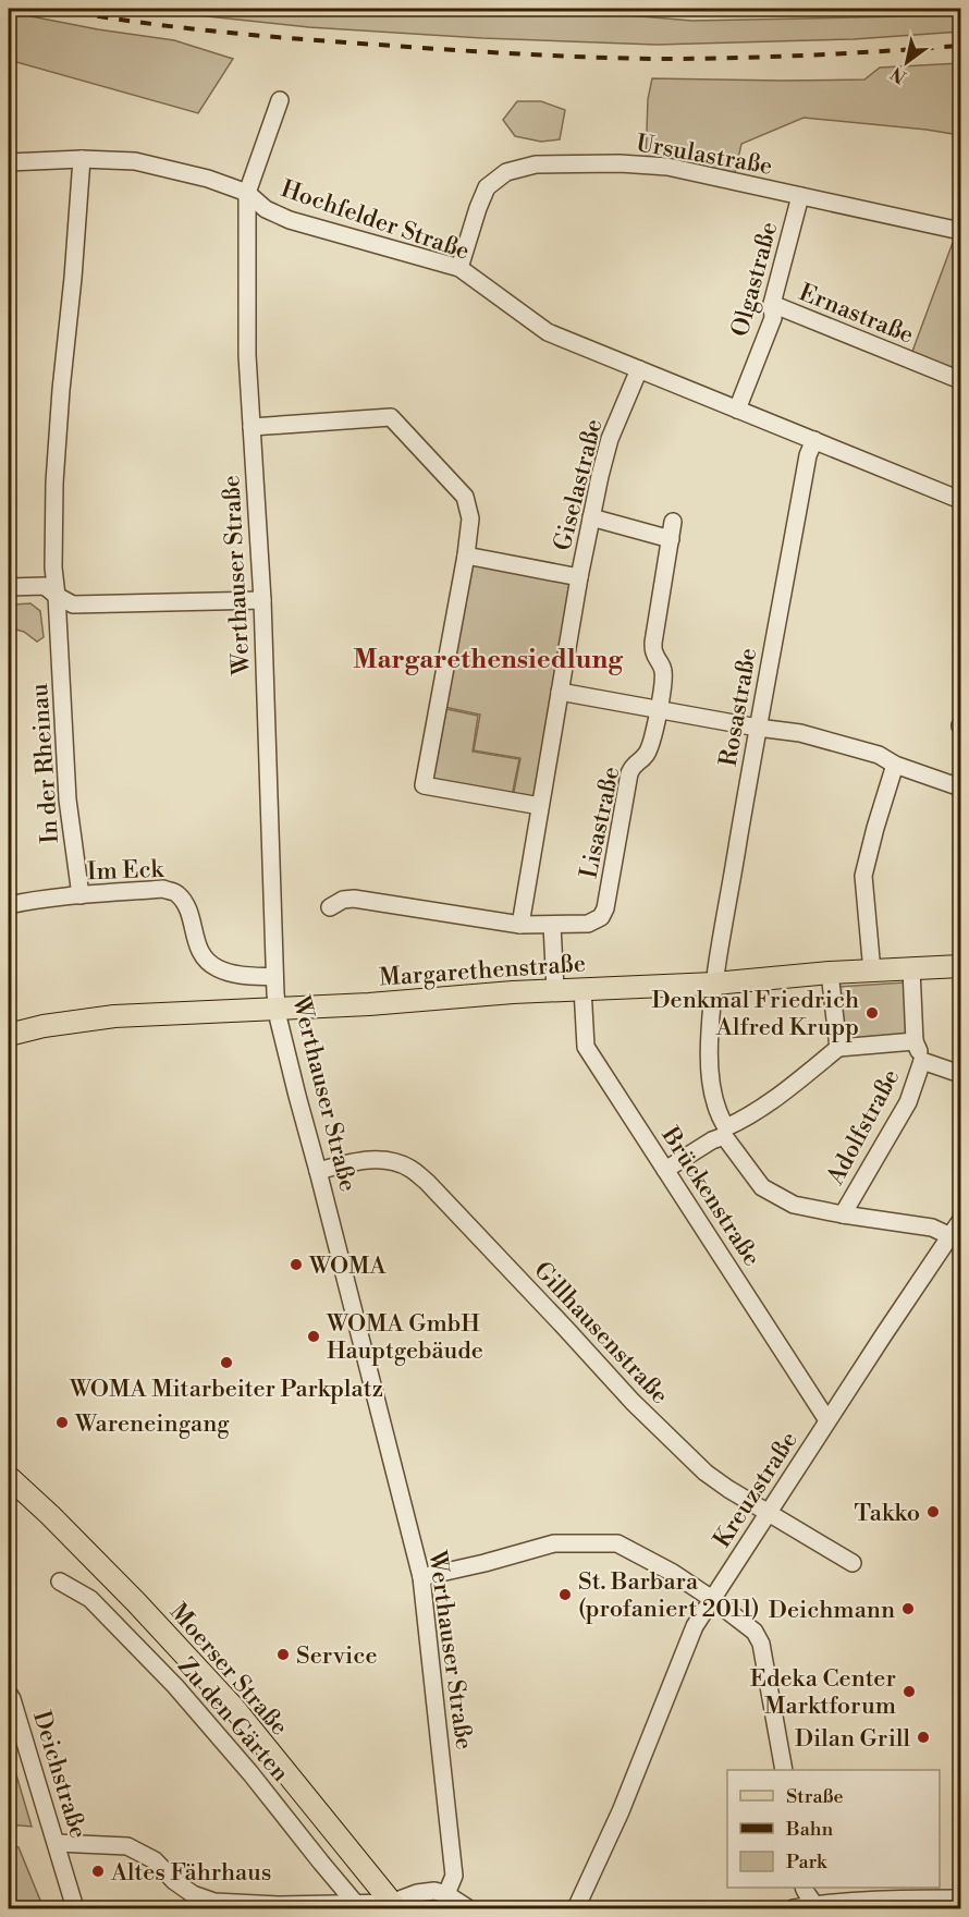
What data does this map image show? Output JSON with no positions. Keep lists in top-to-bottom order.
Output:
{
  "streets": {
    "main road": ["Margarethenstraße", "Moerser Straße"],
    "street": [
      "Ursulastraße",
      "Hochfelder Straße",
      "Olgastraße",
      "Ernastraße",
      "Giselastraße",
      "Werthauser Straße",
      "Rosastraße",
      "In der Rheinau",
      "Lisastraße",
      "Im Eck",
      "Adolfstraße",
      "Brückenstraße",
      "Gillhausenstraße",
      "Kreuzstraße",
      "Zu den Gärten",
      "Deichstraße"
    ]
  },
  "crossings": [
    ["Ursulastraße", "Hochfelder Straße"],
    ["Ursulastraße", "Olgastraße"],
    ["Hochfelder Straße", "Olgastraße"],
    ["Hochfelder Straße", "Giselastraße"],
    ["Hochfelder Straße", "Werthauser Straße"],
    ["Hochfelder Straße", "Rosastraße"],
    ["Hochfelder Straße", "In der Rheinau"],
    ["Olgastraße", "Ernastraße"],
    ["Giselastraße", "Lisastraße"],
    ["Werthauser Straße", "Im Eck"],
    ["Werthauser Straße", "Margarethenstraße"],
    ["Werthauser Straße", "Gillhausenstraße"],
    ["Rosastraße", "Margarethenstraße"],
    ["Rosastraße", "Adolfstraße"],
    ["Rosastraße", "Kreuzstraße"],
    ["In der Rheinau", "Im Eck"],
    ["Margarethenstraße", "Brückenstraße"],
    ["Brückenstraße", "Kreuzstraße"],
    ["Gillhausenstraße", "Kreuzstraße"]
  ],
  "districts": ["Margarethensiedlung"],
  "places": [
    "Denkmal Friedrich Alfred Krupp",
    "WOMA",
    "WOMA GmbH Hauptgebäude",
    "WOMA Mitarbeiter Parkplatz",
    "Wareneingang",
    "Takko",
    "St. Barbara (profaniert 2011)",
    "Deichmann",
    "Service",
    "Edeka Center Marktforum",
    "Dilan Grill",
    "Altes Fährhaus"
  ],
  "legend": ["Straße", "Bahn", "Park"],
  "north": "bottom left"
}
